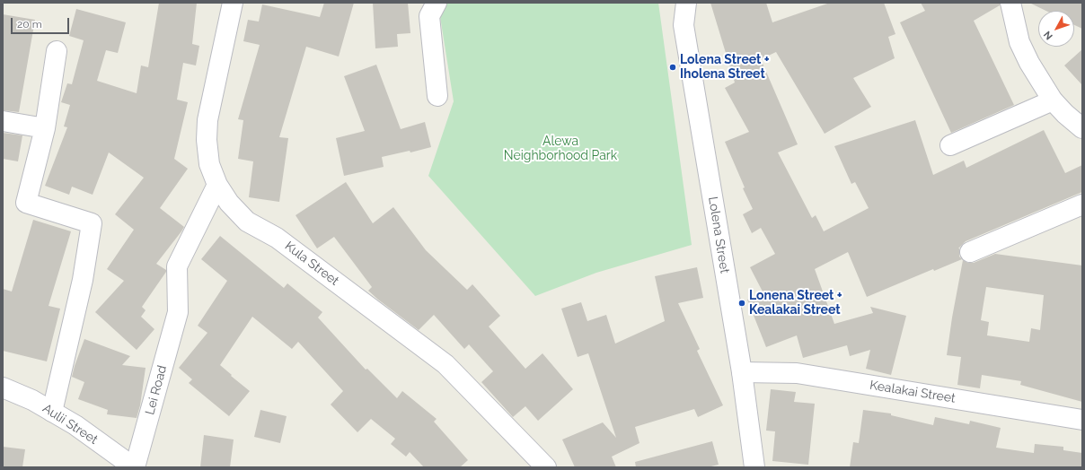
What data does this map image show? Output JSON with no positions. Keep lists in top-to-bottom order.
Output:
{
  "streets": {
    "street": [
      "Lolena Street",
      "Kula Street",
      "Lei Road",
      "Kealakai Street",
      "Aulii Street"
    ]
  },
  "crossings": [
    ["Lolena Street", "Kealakai Street"],
    ["Kula Street", "Lei Road"],
    ["Lei Road", "Aulii Street"]
  ],
  "parks": ["Alewa Neighborhood Park"],
  "places": ["Lolena Street + Iholena Street", "Lonena Street + Kealakai Street"],
  "scale_bar": "20 m",
  "north": "bottom left"
}
